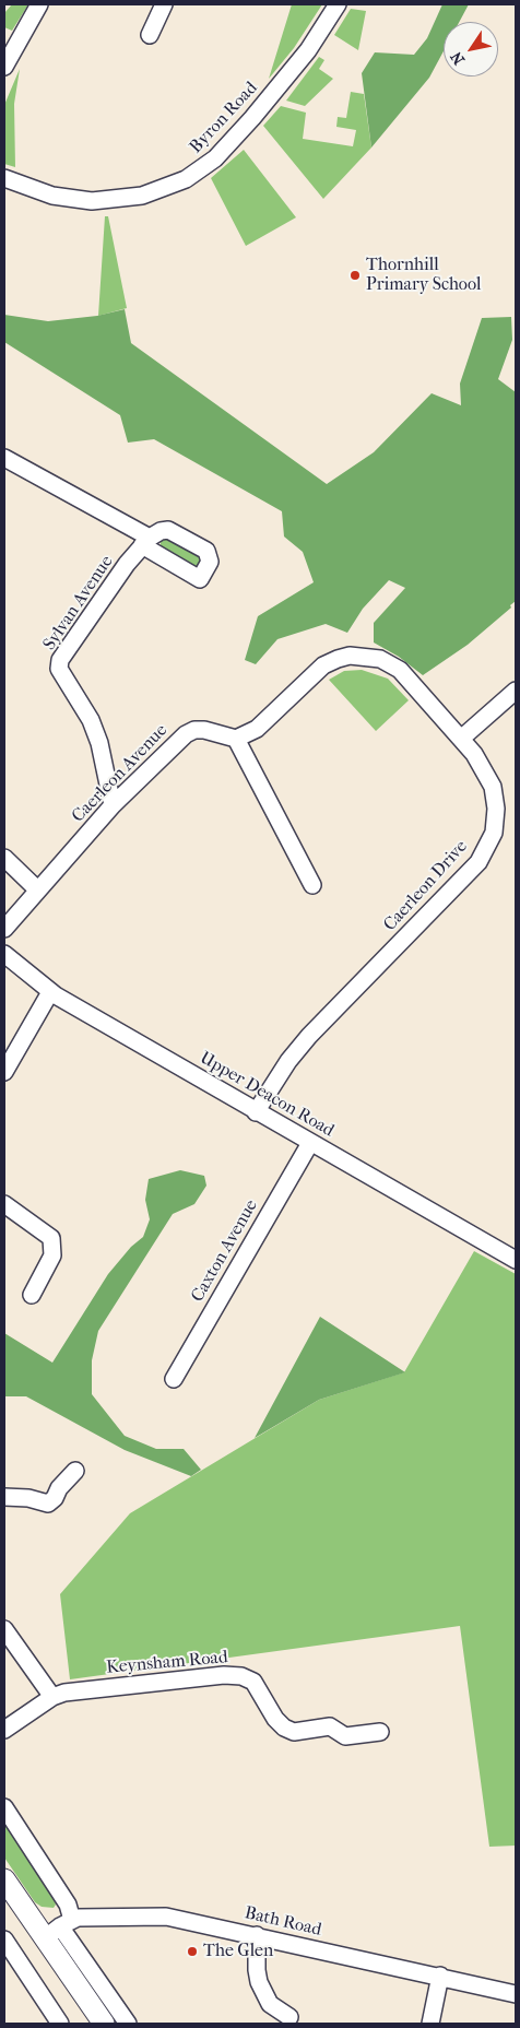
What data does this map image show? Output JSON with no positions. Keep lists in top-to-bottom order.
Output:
{
  "streets": {
    "street": [
      "Byron Road",
      "Sylvan Avenue",
      "Caerleon Avenue",
      "Caerleon Drive",
      "Upper Deacon Road",
      "Caxton Avenue",
      "Keynsham Road",
      "Bath Road"
    ]
  },
  "crossings": [
    ["Sylvan Avenue", "Caerleon Avenue"],
    ["Caerleon Avenue", "Caerleon Drive"],
    ["Caerleon Drive", "Upper Deacon Road"],
    ["Upper Deacon Road", "Caxton Avenue"]
  ],
  "places": ["Thornhill Primary School", "The Glen"],
  "north": "bottom left"
}
